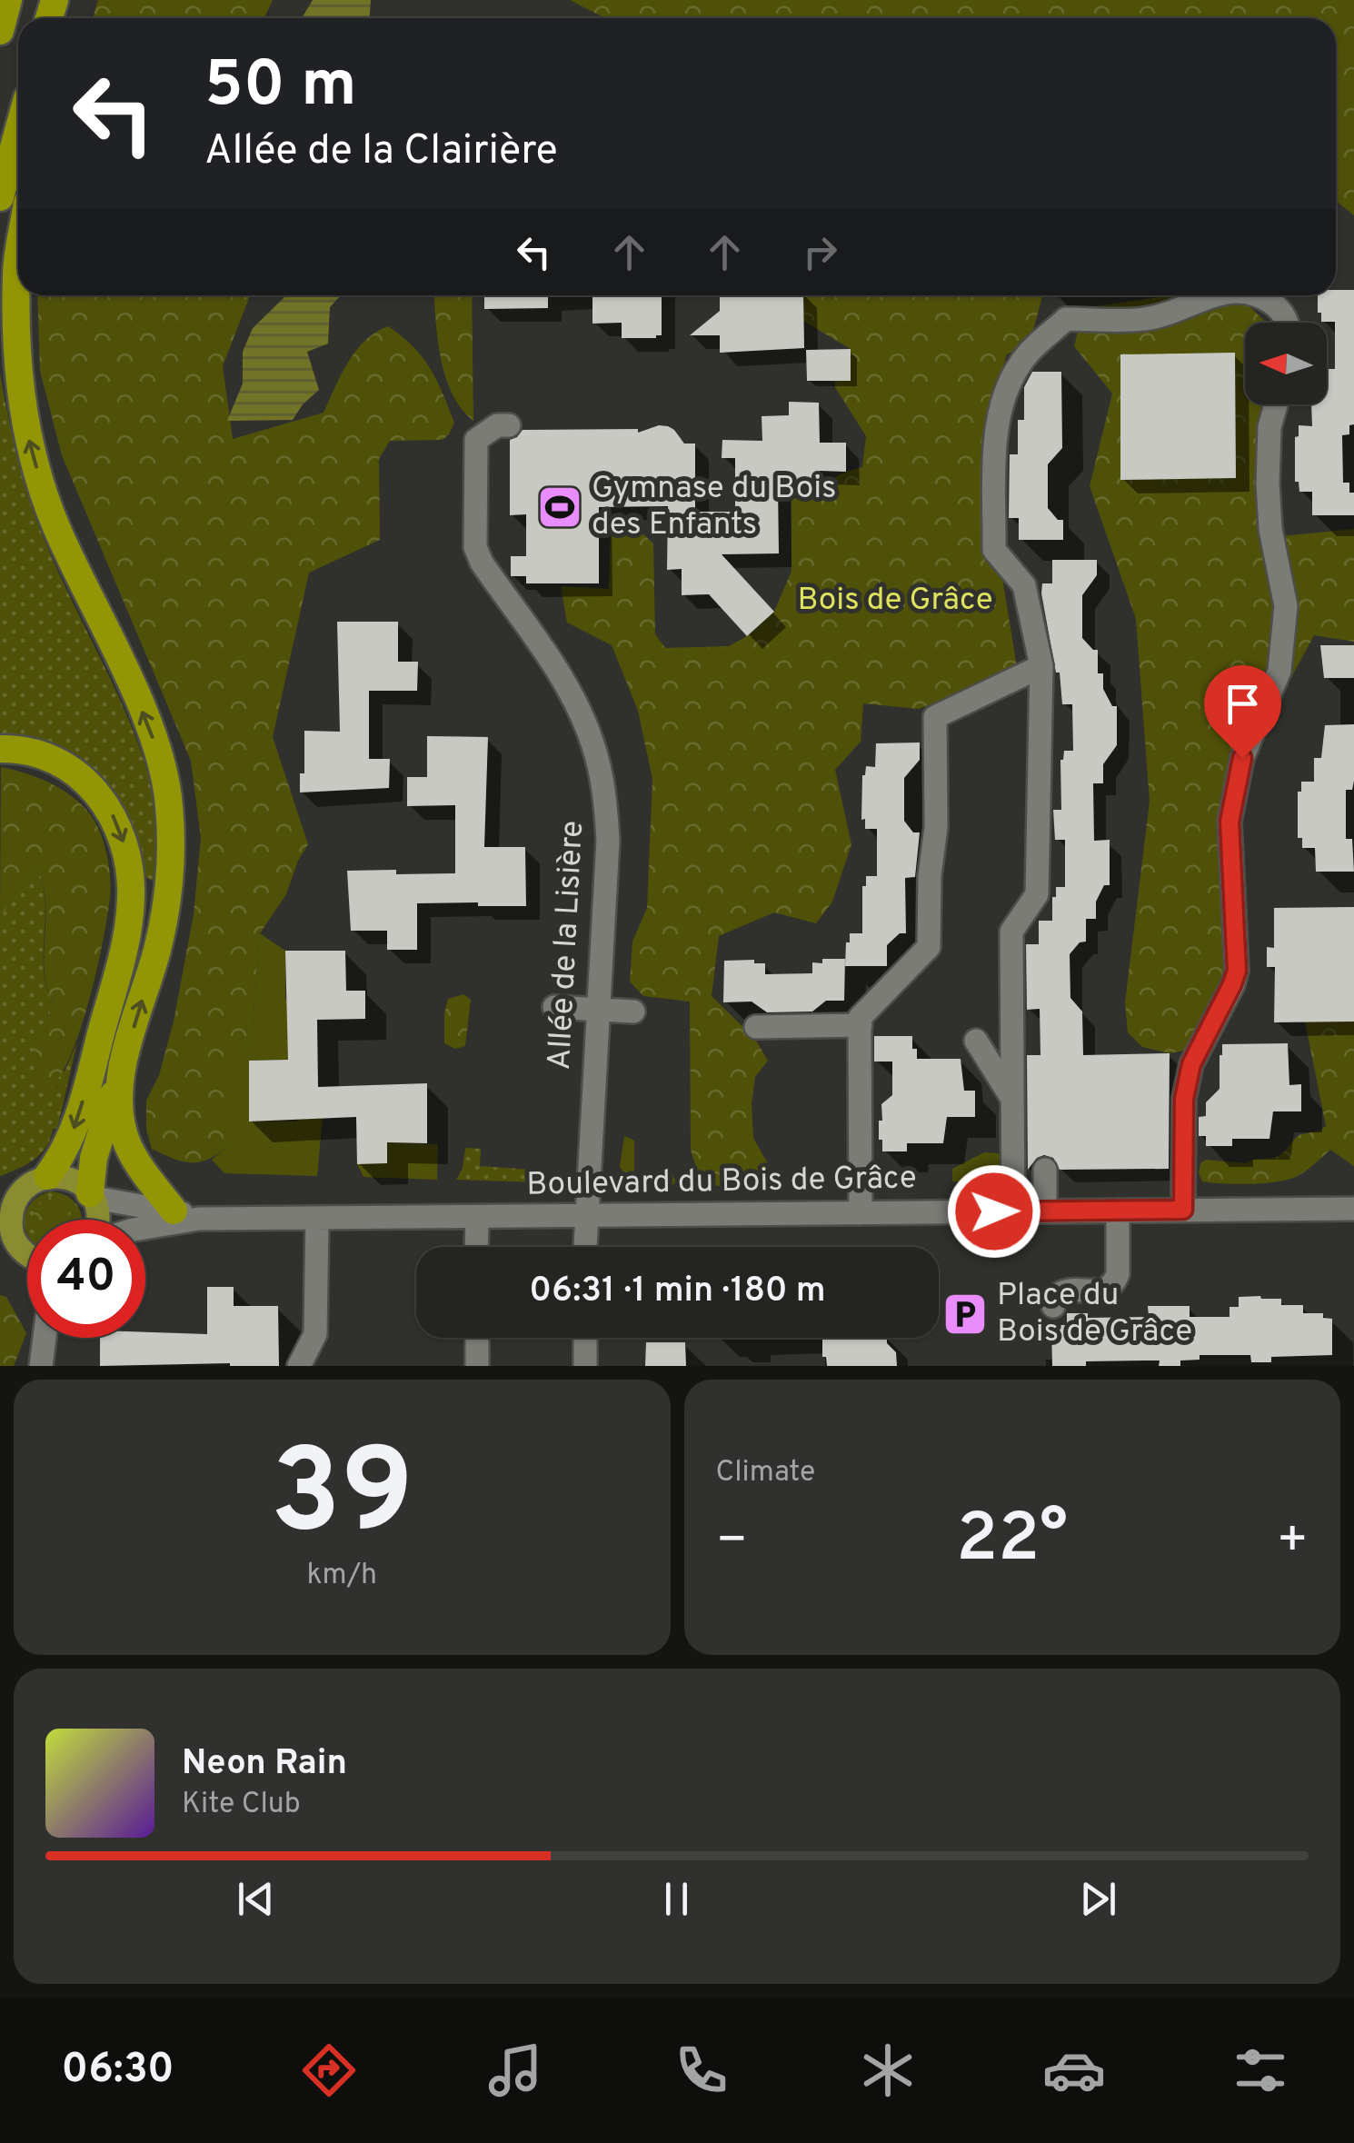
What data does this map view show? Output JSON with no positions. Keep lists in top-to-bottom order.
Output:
{
  "streets": {
    "street": ["Allée de la Lisière", "Boulevard du Bois de Grâce"]
  },
  "crossings": [
    ["Allée de la Lisière", "Boulevard du Bois de Grâce"]
  ],
  "parks": ["Bois de Grâce"],
  "places": {
    "sports": ["Gymnase du Bois des Enfants"],
    "parking": ["Place du Bois de Grâce"]
  },
  "north": "left",
  "page": {
    "turn": ["50 m", "Allée de la Clairière"],
    "limit": "40",
    "trip": "06:31 · 1 min · 180 m",
    "tile": [
      ["39", "km/h"],
      "Climate"
    ],
    "heat": ["−", "22°", "+"],
    "song": ["Neon Rain", "Kite Club"],
    "tabs": "06:30"
  }
}
